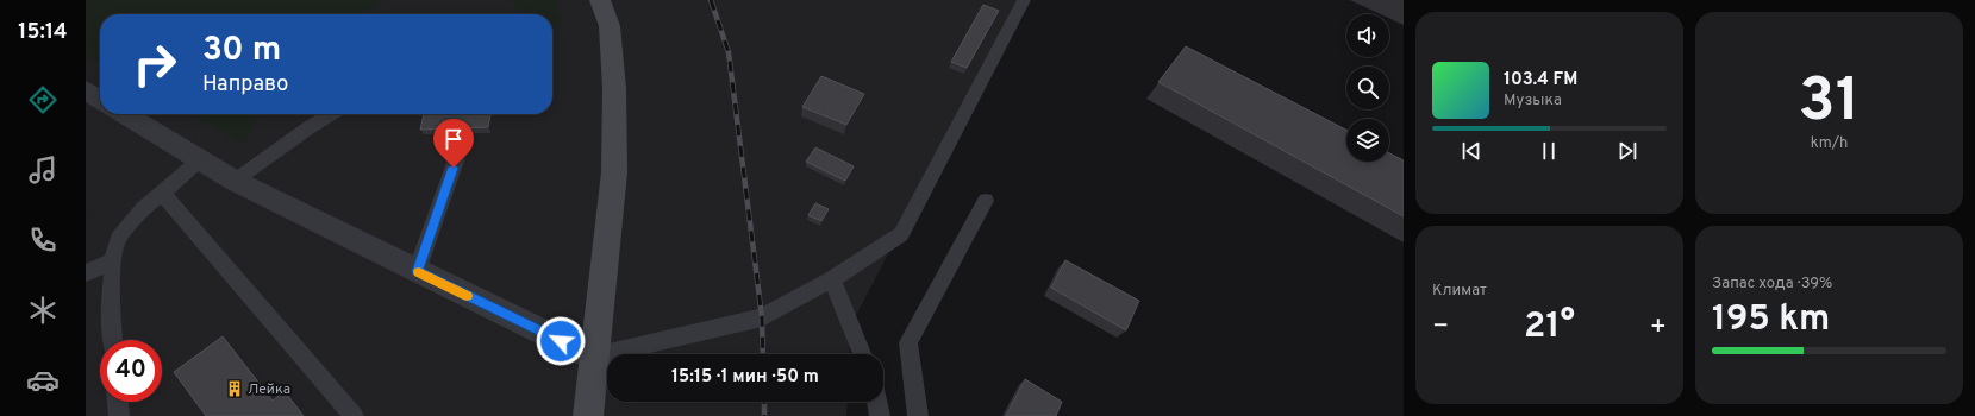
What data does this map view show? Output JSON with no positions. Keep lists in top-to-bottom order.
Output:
{
  "places": {
    "building": ["Лейка"]
  },
  "page": {
    "tabs": "15:14",
    "tile": [
      ["31", "km/h"],
      "Климат",
      ["Запас хода · 39%", "195 km"]
    ],
    "turn": ["30 m", "Направо"],
    "song": ["103.4 FM", "Музыка"],
    "heat": ["−", "21°", "+"],
    "limit": "40",
    "trip": "15:15 · 1 мин · 50 m"
  }
}
